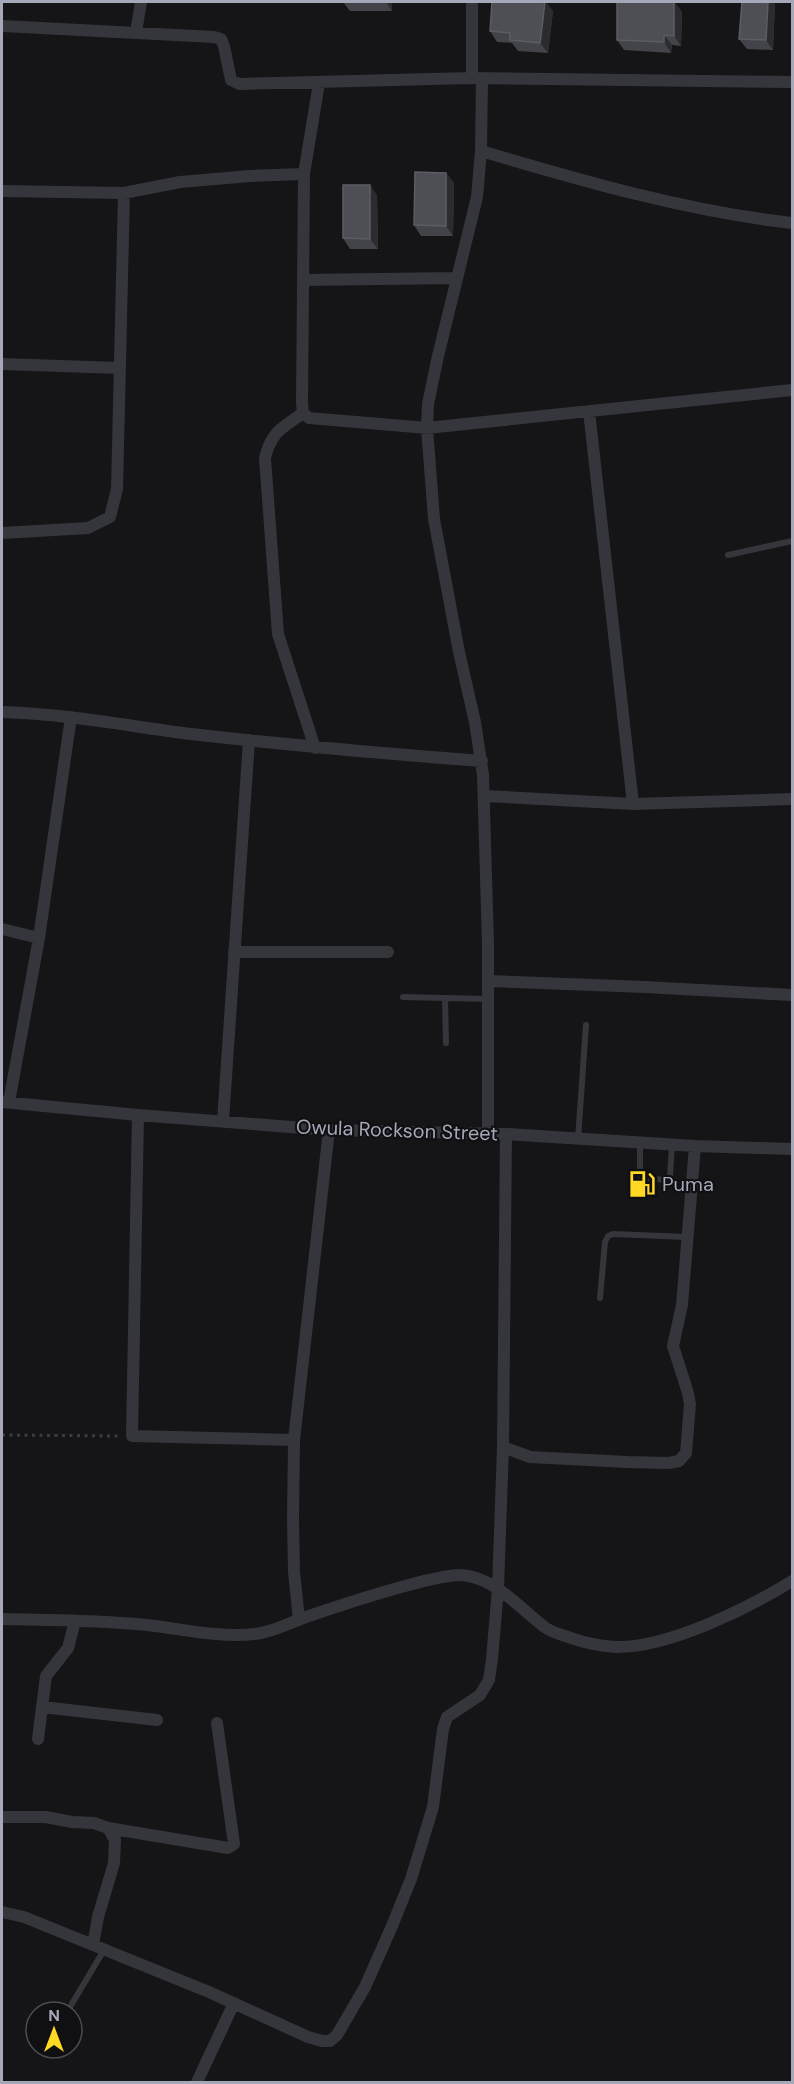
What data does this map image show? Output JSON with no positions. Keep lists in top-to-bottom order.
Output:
{
  "streets": {
    "street": ["Owula Rockson Street"]
  },
  "places": {
    "fuel station": ["Puma"]
  },
  "north": "top"
}
